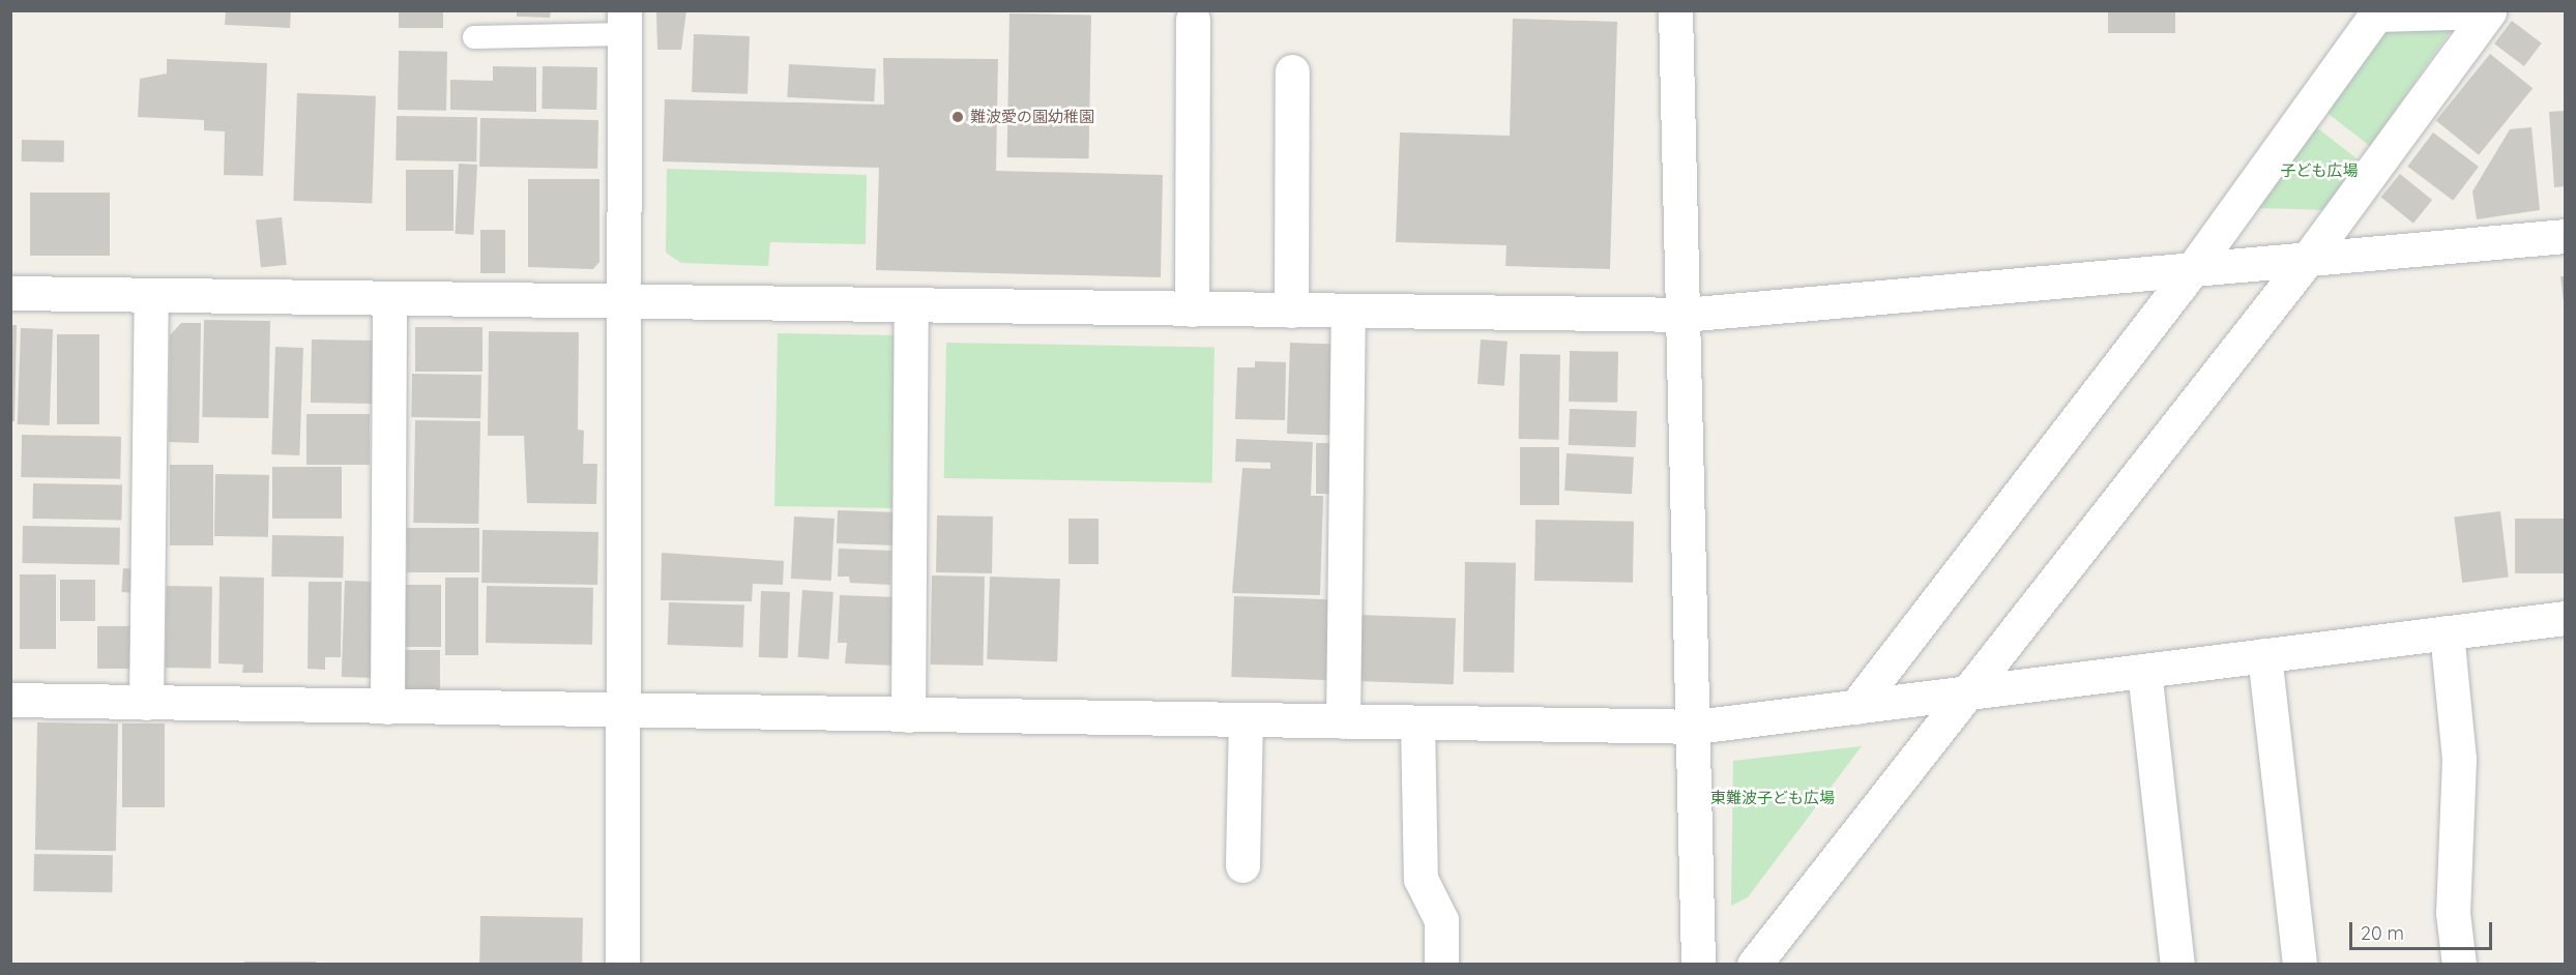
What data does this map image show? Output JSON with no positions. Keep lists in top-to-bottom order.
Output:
{
  "parks": ["子ども広場", "東難波子ども広場"],
  "places": ["難波愛の園幼稚園"],
  "scale_bar": "20 m"
}
